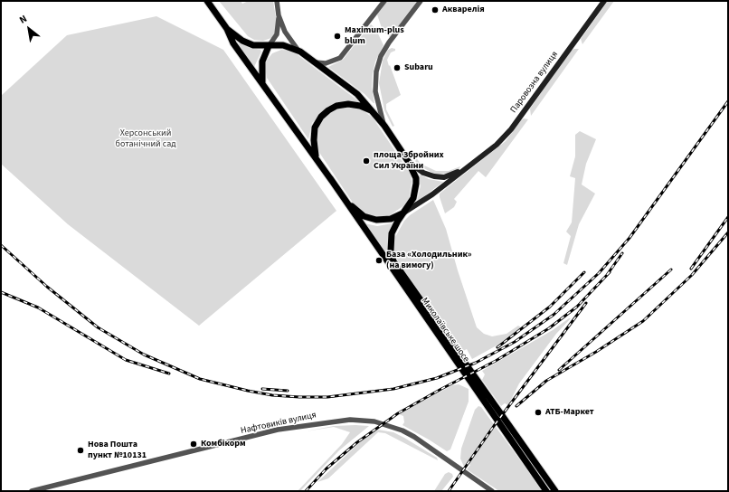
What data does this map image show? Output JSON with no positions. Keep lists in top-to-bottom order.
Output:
{
  "streets": {
    "main road": ["Паровозна вулиця", "Миколаївське шосе"],
    "street": ["Нафтовиків вулиця"]
  },
  "crossings": [
    ["Паровозна вулиця", "Миколаївське шосе"]
  ],
  "parks": ["Херсонський ботанічний сад"],
  "places": [
    "Акварелія",
    "Maximum-plus blum",
    "Subaru",
    "площа Збройних Сил України",
    "База «Холодильник» (на вимогу)",
    "АТБ-Маркет",
    "Комбікорм",
    "Нова Пошта пункт №10131"
  ],
  "north": "top left"
}
